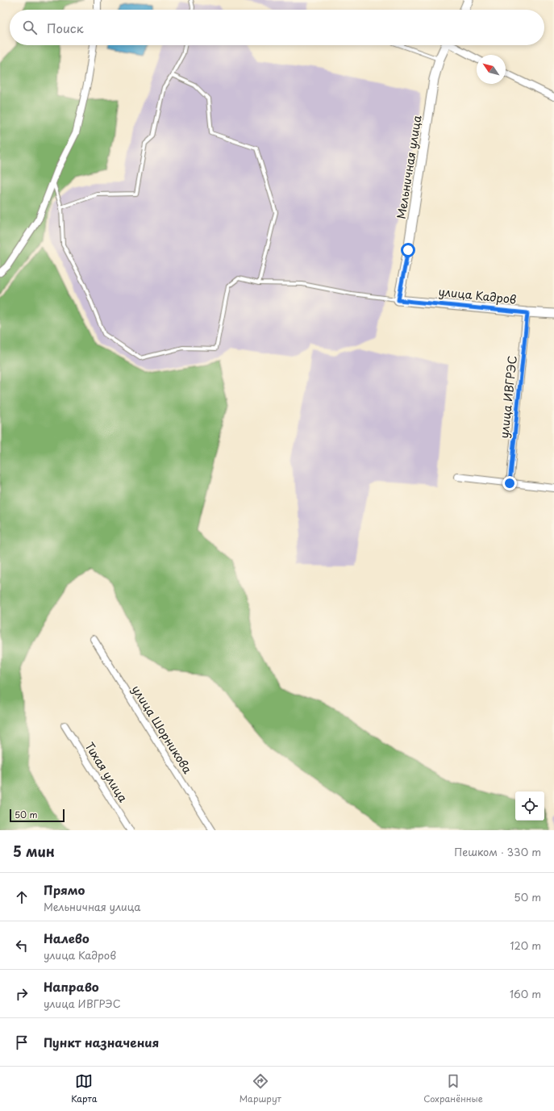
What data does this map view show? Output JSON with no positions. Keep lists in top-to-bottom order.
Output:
{
  "streets": {
    "street": [
      "Мельничная улица",
      "улица Кадров",
      "улица ИВГРЭС",
      "улица Шорникова",
      "Тихая улица"
    ]
  },
  "crossings": [
    ["Мельничная улица", "улица Кадров"],
    ["улица Кадров", "улица ИВГРЭС"]
  ],
  "scale_bar": "50 m",
  "north": "top left",
  "page": {
    "search": "Поиск",
    "scale": "50 m",
    "heading": ["5 мин", "Пешком · 330 m"],
    "list": [
      ["Прямо", "Мельничная улица", "50 m"],
      ["Налево", "улица Кадров", "120 m"],
      ["Направо", "улица ИВГРЭС", "160 m"],
      "Пункт назначения"
    ],
    "nav": ["Карта", "Маршрут", "Сохранённые"]
  }
}
